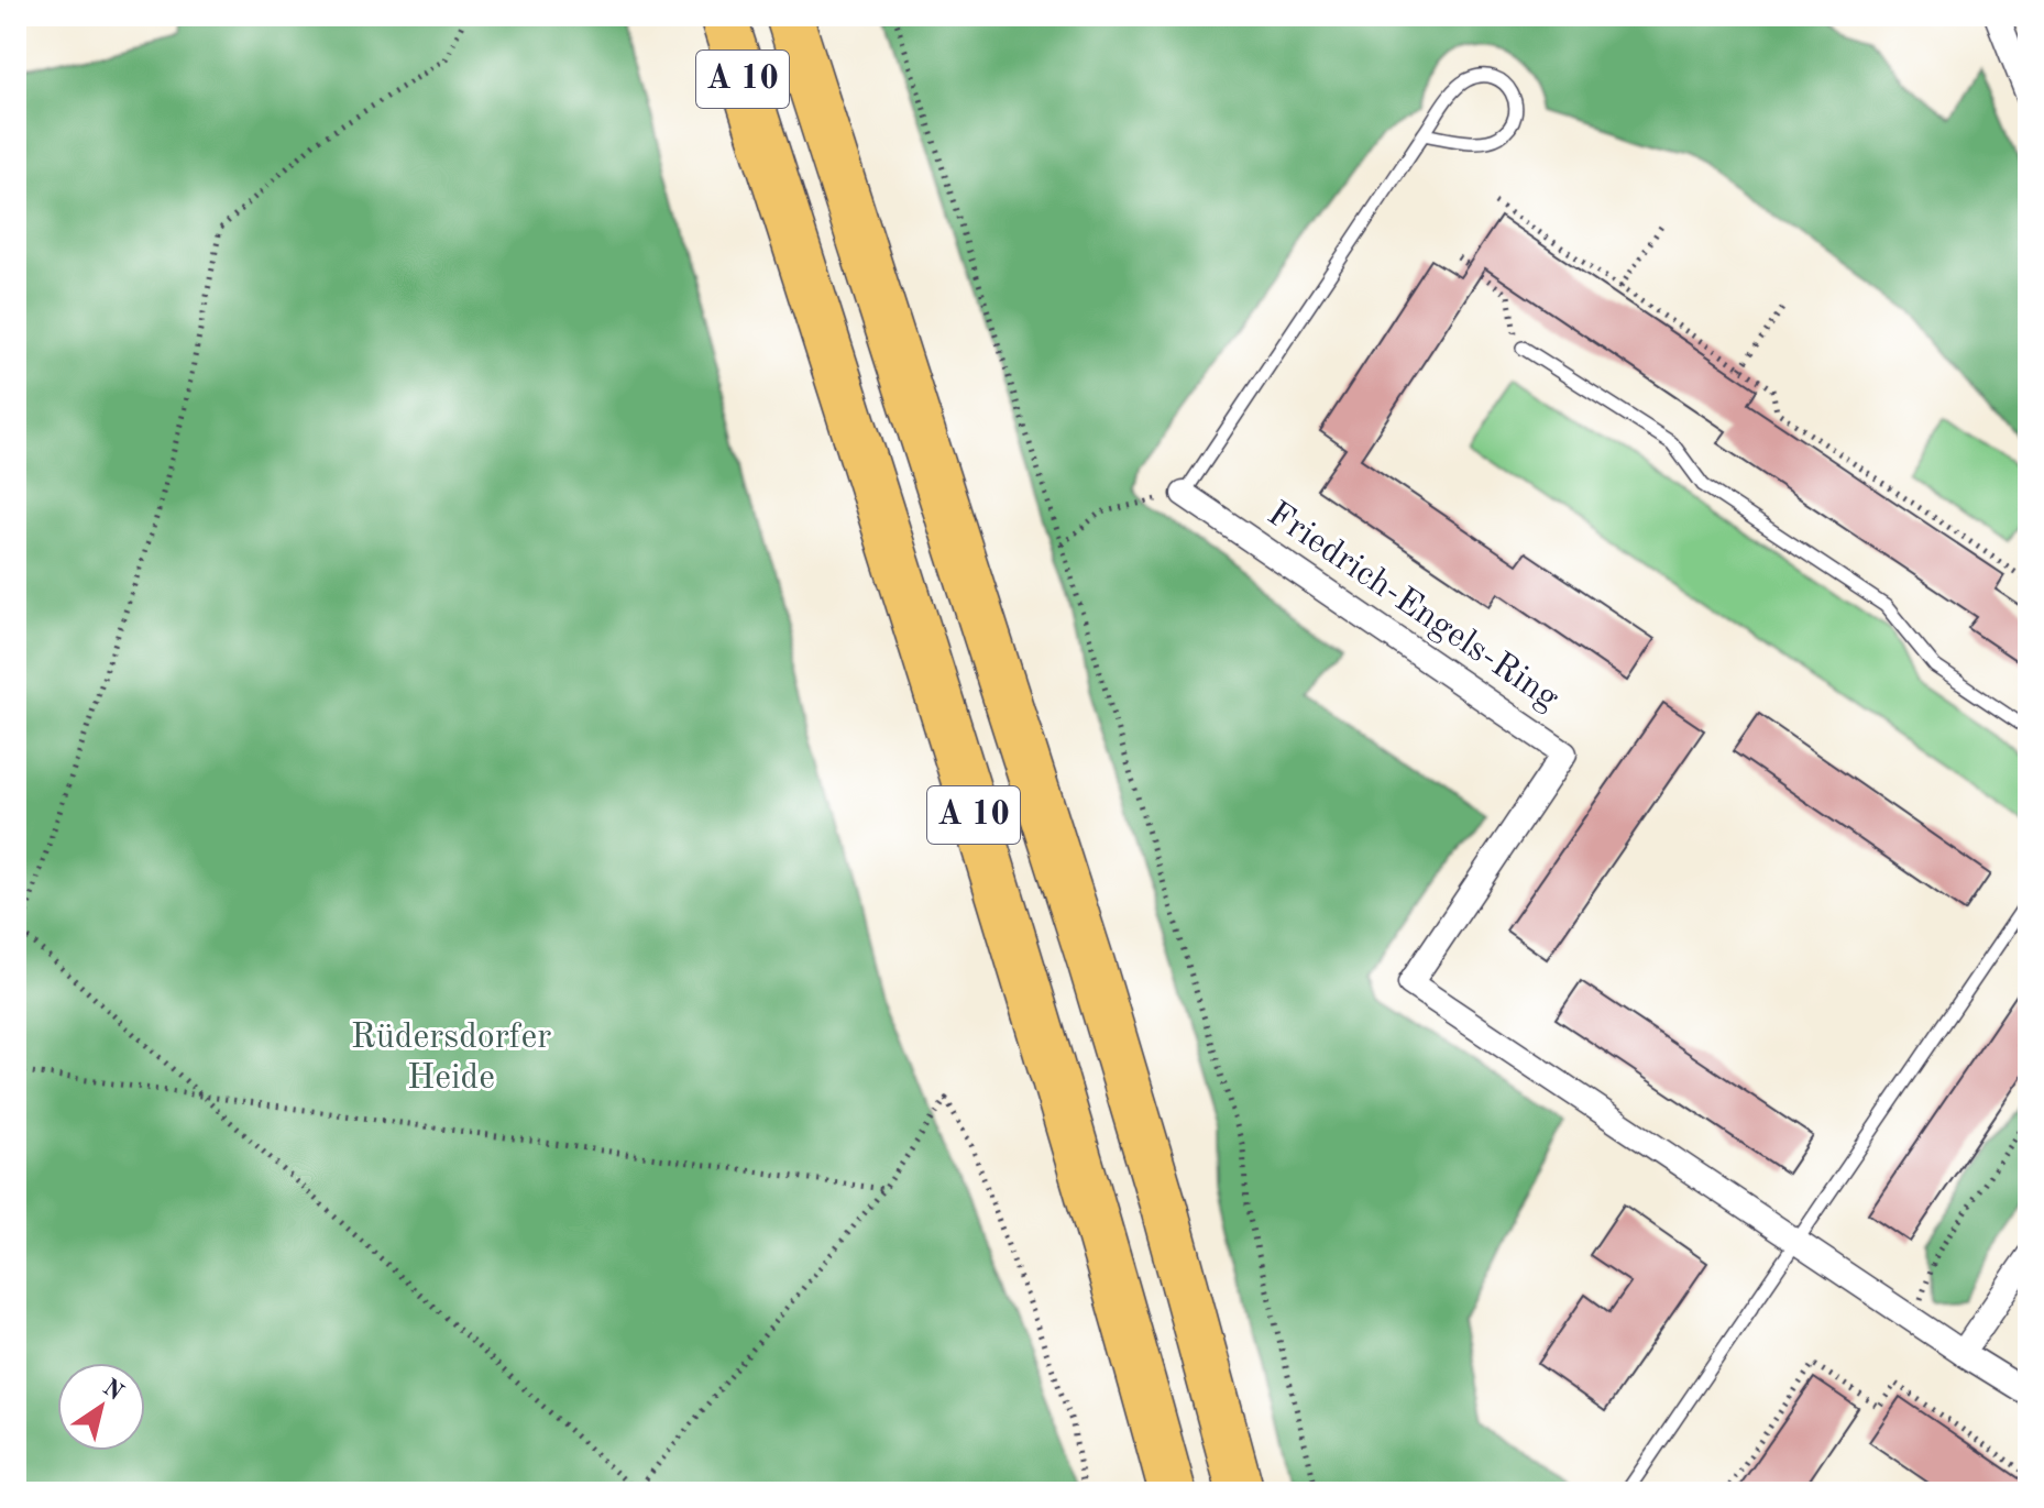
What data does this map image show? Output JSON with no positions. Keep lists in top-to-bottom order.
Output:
{
  "streets": {
    "highway": ["A 10"],
    "street": ["Friedrich-Engels-Ring"]
  },
  "parks": ["Rüdersdorfer Heide"],
  "north": "top right"
}
